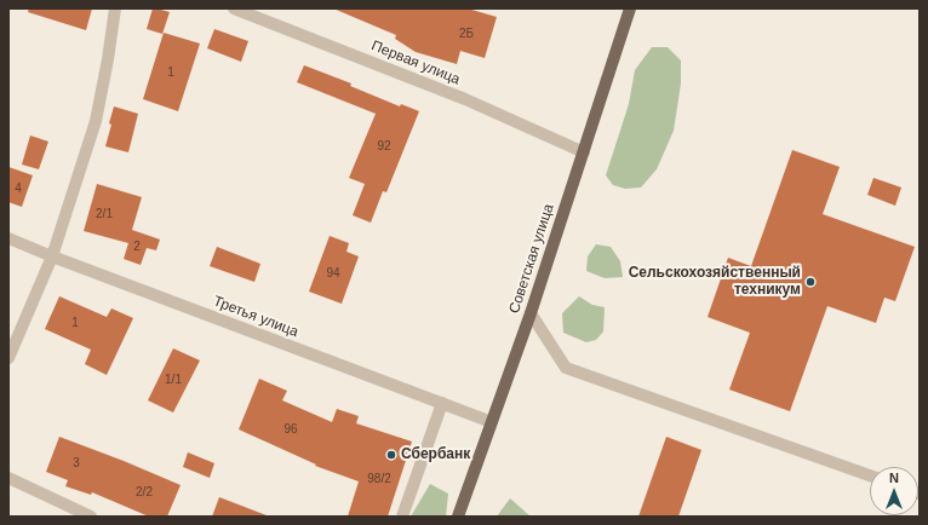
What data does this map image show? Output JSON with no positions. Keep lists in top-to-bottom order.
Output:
{
  "streets": {
    "main road": ["Советская улица"],
    "street": ["Первая улица", "Третья улица"]
  },
  "crossings": [
    ["Первая улица", "Советская улица"],
    ["Советская улица", "Третья улица"]
  ],
  "places": ["Сельскохозяйственный техникум", "Сбербанк"],
  "house_numbers": [
    "2Б",
    "1",
    "92",
    "4",
    "2/1",
    "2",
    "94",
    "1",
    "1/1",
    "96",
    "3",
    "98/2",
    "2/2"
  ],
  "north": "top"
}
